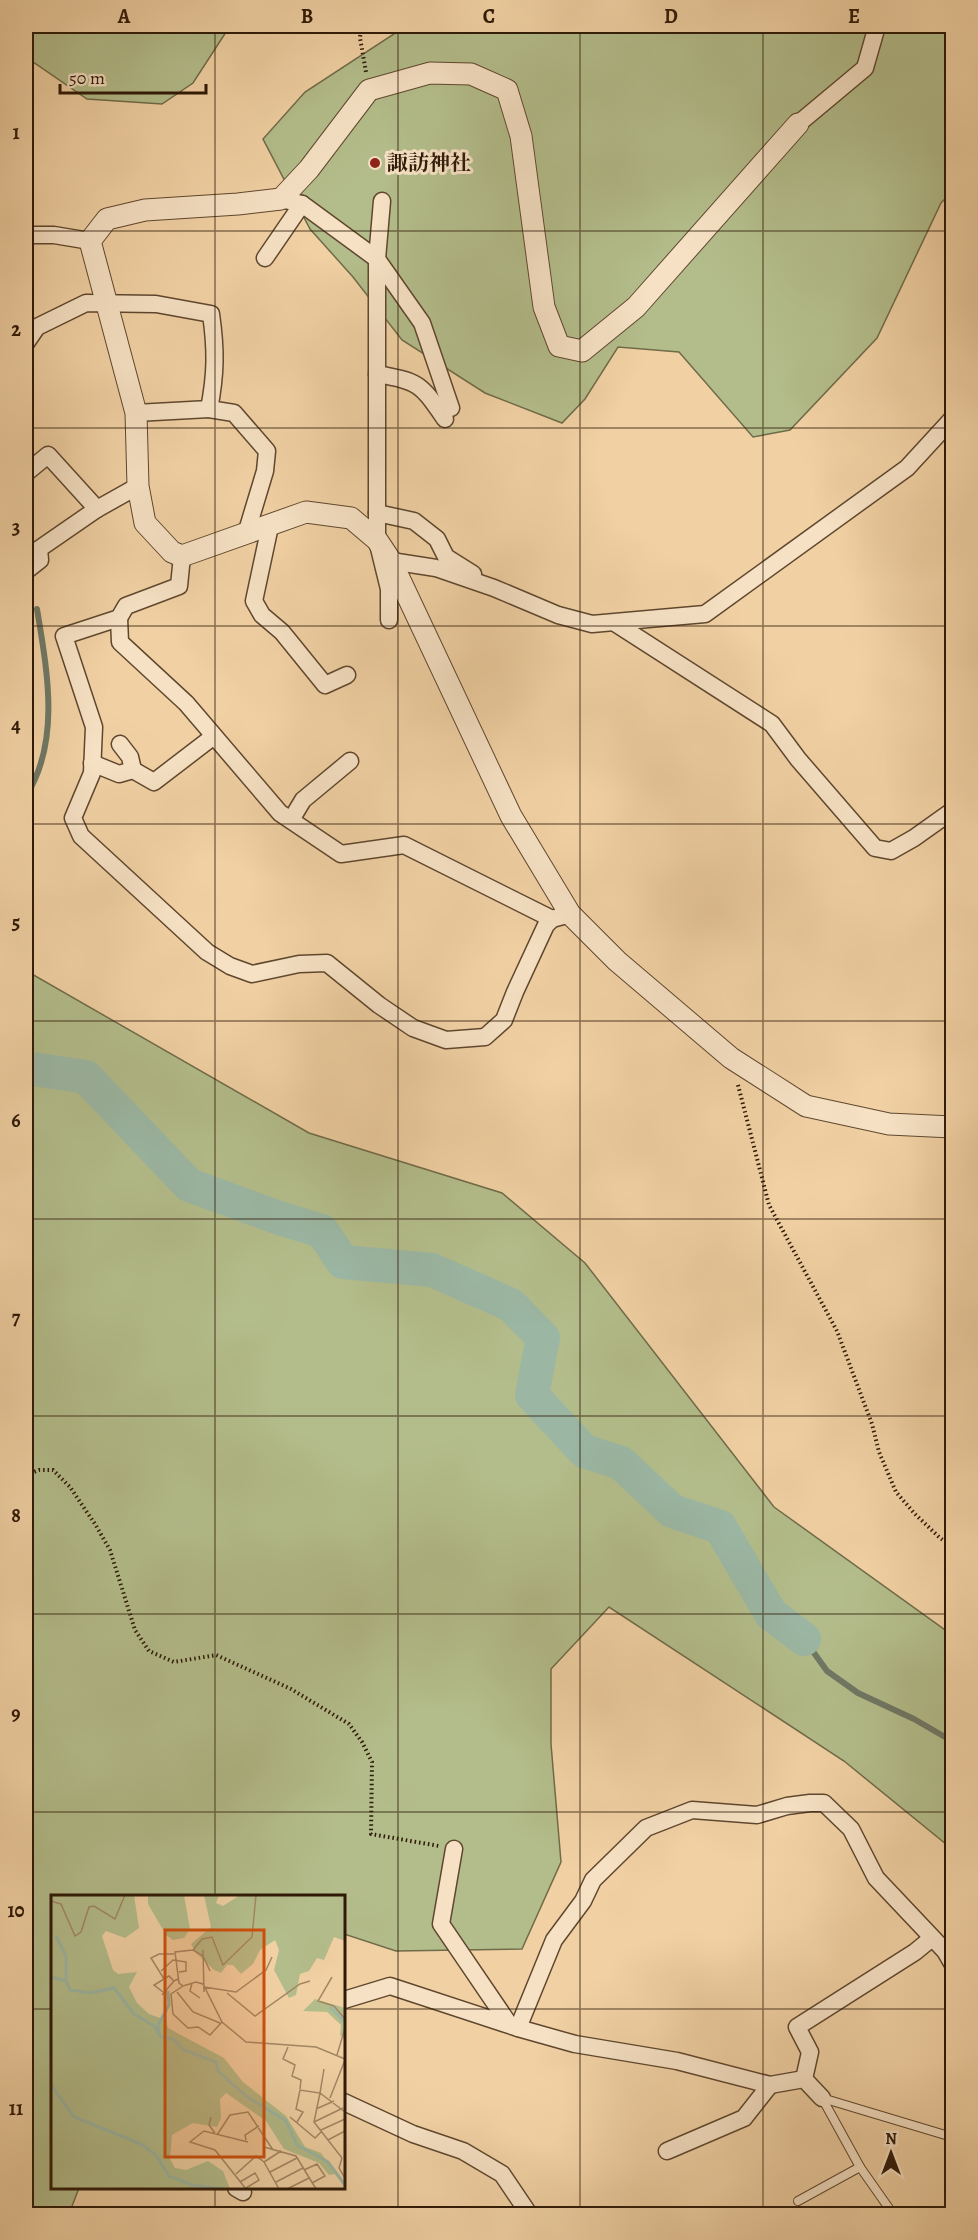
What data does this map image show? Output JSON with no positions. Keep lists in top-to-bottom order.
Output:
{
  "places": ["諏訪神社"],
  "scale_bar": "50 m",
  "north": "top",
  "grid": {
    "columns": [
      "A",
      "B",
      "C",
      "D",
      "E"
    ],
    "rows": [
      "1",
      "2",
      "3",
      "4",
      "5",
      "6",
      "7",
      "8",
      "9",
      "10",
      "11"
    ]
  }
}
